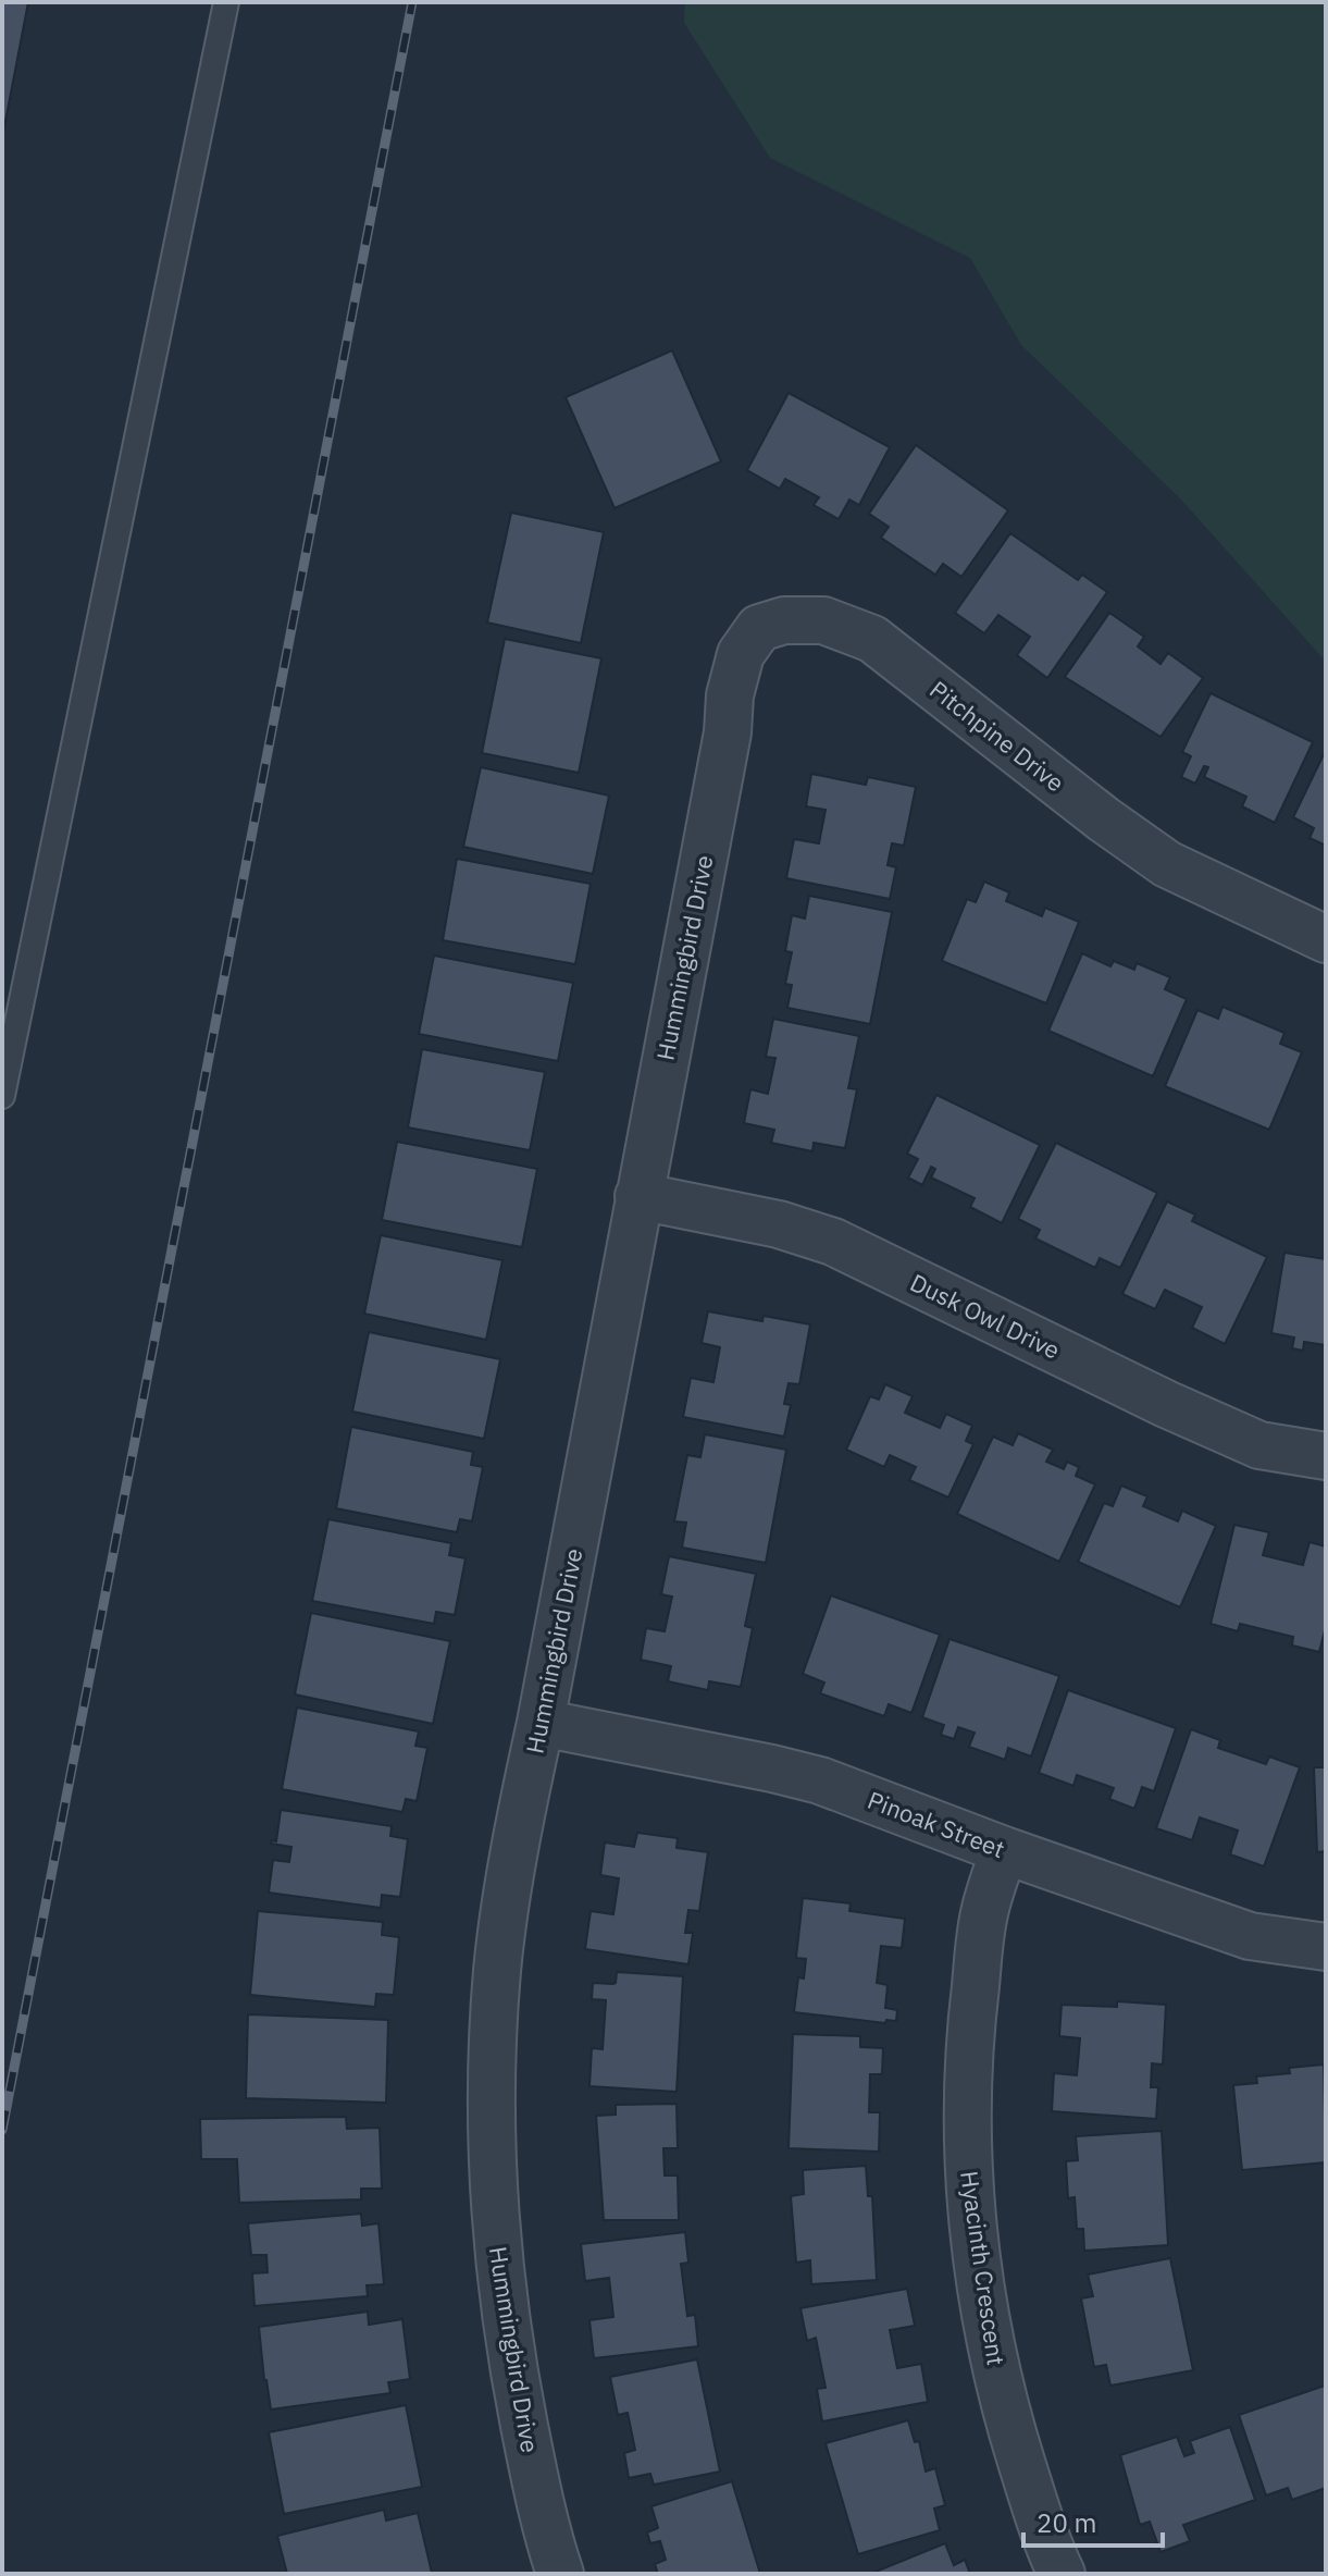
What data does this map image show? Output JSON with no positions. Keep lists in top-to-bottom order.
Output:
{
  "streets": {
    "street": [
      "Pitchpine Drive",
      "Hummingbird Drive",
      "Dusk Owl Drive",
      "Pinoak Street",
      "Hyacinth Crescent"
    ]
  },
  "crossings": [
    ["Pitchpine Drive", "Hummingbird Drive"],
    ["Hummingbird Drive", "Dusk Owl Drive"],
    ["Hummingbird Drive", "Pinoak Street"],
    ["Pinoak Street", "Hyacinth Crescent"]
  ],
  "scale_bar": "20 m"
}
